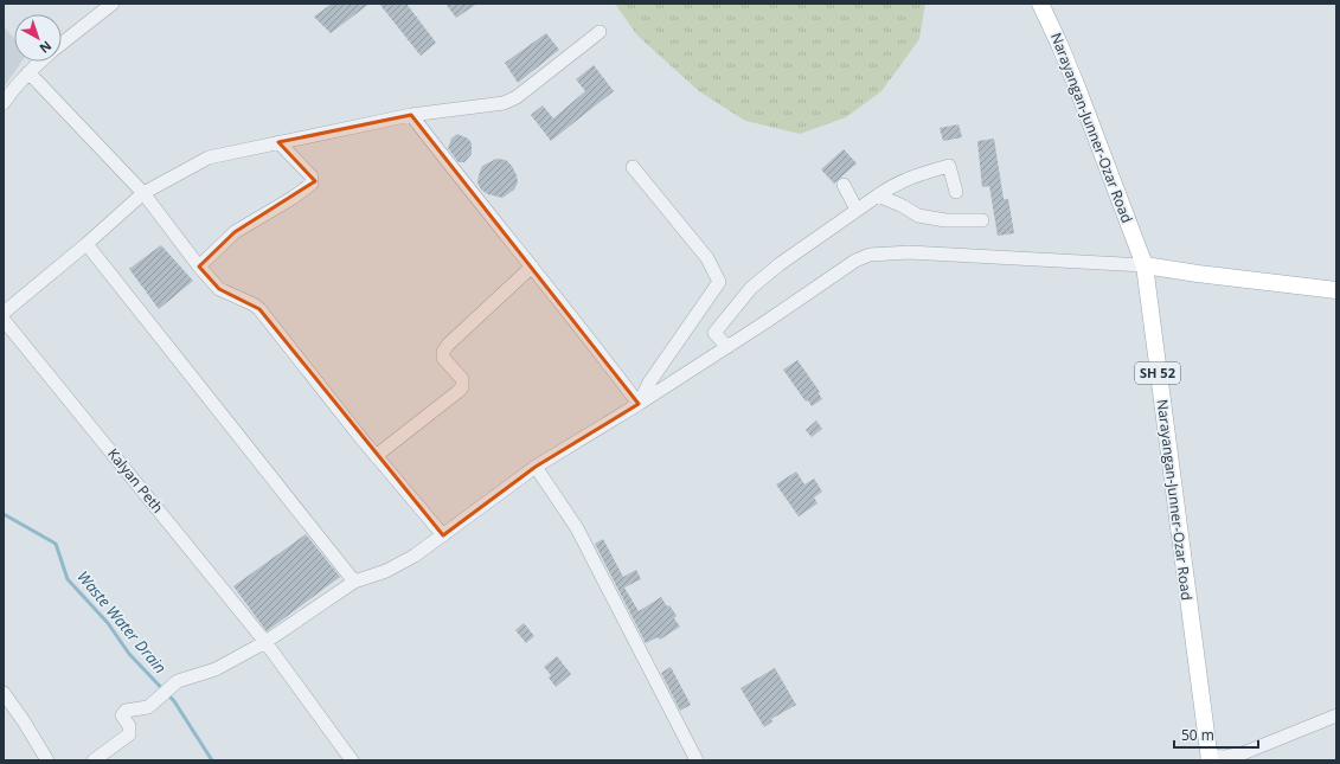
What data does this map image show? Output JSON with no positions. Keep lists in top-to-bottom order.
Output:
{
  "streets": {
    "main road": ["Narayangan-Junner-Ozar Road", "SH 52"],
    "street": ["Kalyan Peth"]
  },
  "water": ["Waste Water Drain"],
  "scale_bar": "50 m",
  "north": "bottom right"
}
